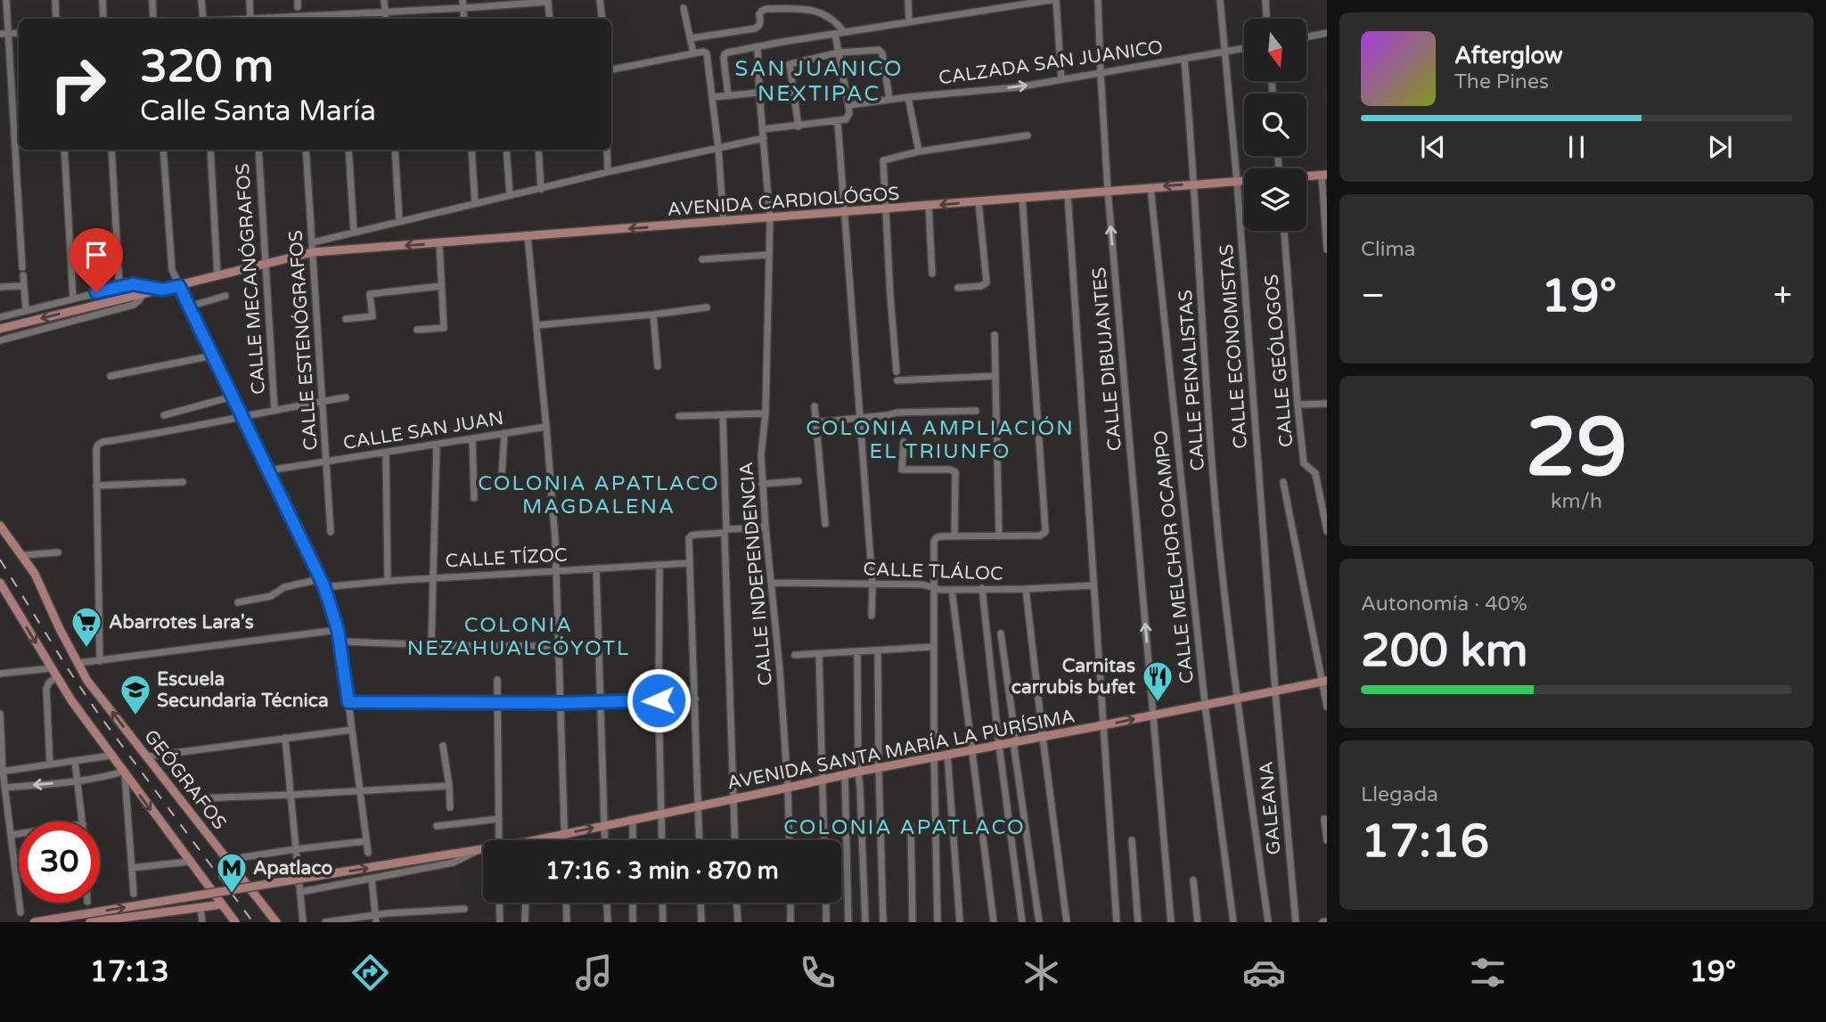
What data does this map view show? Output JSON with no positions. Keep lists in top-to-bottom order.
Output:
{
  "streets": {
    "main road": ["AVENIDA CARDIOLÓGOS", "AVENIDA SANTA MARÍA LA PURÍSIMA", "GEÓGRAFOS"],
    "street": [
      "CALZADA SAN JUANICO",
      "CALLE MECANÓGRAFOS",
      "CALLE ESTENÓGRAFOS",
      "CALLE ECONOMISTAS",
      "CALLE DIBUJANTES",
      "CALLE GEÓLOGOS",
      "CALLE PENALISTAS",
      "CALLE SAN JUAN",
      "CALLE MELCHOR OCAMPO",
      "CALLE TÍZOC",
      "CALLE TLÁLOC",
      "CALLE INDEPENDENCIA",
      "GALEANA"
    ]
  },
  "crossings": [
    ["CALZADA SAN JUANICO", "CALLE ECONOMISTAS"],
    ["CALZADA SAN JUANICO", "CALLE DIBUJANTES"],
    ["CALZADA SAN JUANICO", "CALLE PENALISTAS"],
    ["AVENIDA CARDIOLÓGOS", "CALLE MECANÓGRAFOS"],
    ["AVENIDA CARDIOLÓGOS", "CALLE ESTENÓGRAFOS"],
    ["AVENIDA CARDIOLÓGOS", "CALLE ECONOMISTAS"],
    ["AVENIDA CARDIOLÓGOS", "CALLE DIBUJANTES"],
    ["AVENIDA CARDIOLÓGOS", "CALLE PENALISTAS"],
    ["AVENIDA CARDIOLÓGOS", "CALLE MELCHOR OCAMPO"],
    ["AVENIDA CARDIOLÓGOS", "CALLE INDEPENDENCIA"],
    ["CALLE ESTENÓGRAFOS", "CALLE SAN JUAN"],
    ["CALLE ECONOMISTAS", "AVENIDA SANTA MARÍA LA PURÍSIMA"],
    ["CALLE ECONOMISTAS", "GALEANA"],
    ["CALLE DIBUJANTES", "AVENIDA SANTA MARÍA LA PURÍSIMA"],
    ["CALLE PENALISTAS", "AVENIDA SANTA MARÍA LA PURÍSIMA"],
    ["CALLE MELCHOR OCAMPO", "AVENIDA SANTA MARÍA LA PURÍSIMA"],
    ["CALLE TLÁLOC", "CALLE INDEPENDENCIA"],
    ["CALLE INDEPENDENCIA", "AVENIDA SANTA MARÍA LA PURÍSIMA"],
    ["AVENIDA SANTA MARÍA LA PURÍSIMA", "GALEANA"]
  ],
  "one_way": ["AVENIDA CARDIOLÓGOS", "AVENIDA SANTA MARÍA LA PURÍSIMA"],
  "districts": [
    "SAN JUANICO NEXTIPAC",
    "COLONIA AMPLIACIÓN EL TRIUNFO",
    "COLONIA APATLACO MAGDALENA",
    "COLONIA NEZAHUALCÓYOTL",
    "COLONIA APATLACO"
  ],
  "places": {
    "supermarket": ["Abarrotes Lara's"],
    "restaurant": ["Carnitas carrubis bufet"],
    "school or university": ["Escuela Secundaria Técnica"],
    "metro station": ["Apatlaco"]
  },
  "north": "bottom",
  "page": {
    "turn": ["320 m", "Calle Santa María"],
    "song": ["Afterglow", "The Pines"],
    "tile": [
      "Clima",
      ["29", "km/h"],
      ["Autonomía · 40%", "200 km"],
      ["Llegada", "17:16"]
    ],
    "heat": ["−", "19°", "+"],
    "limit": "30",
    "trip": "17:16 · 3 min · 870 m",
    "tabs": ["17:13", "19°"]
  }
}
